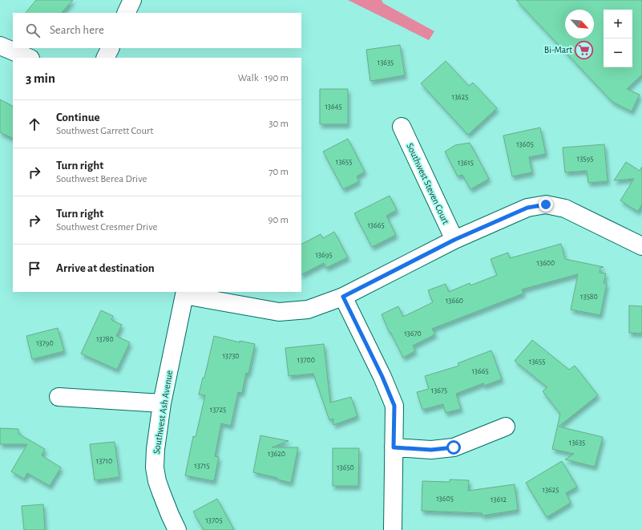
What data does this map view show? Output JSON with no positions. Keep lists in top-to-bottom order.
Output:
{
  "streets": {
    "street": ["Southwest Steven Court", "Southwest Ash Avenue"]
  },
  "places": {
    "supermarket": ["Bi-Mart"]
  },
  "house_numbers": [
    "13635",
    "13625",
    "13645",
    "13605",
    "13595",
    "13655",
    "13615",
    "13665",
    "13695",
    "13600",
    "13580",
    "13660",
    "13670",
    "13780",
    "13790",
    "13730",
    "13700",
    "13655",
    "13665",
    "13675",
    "13725",
    "13635",
    "13620",
    "13710",
    "13715",
    "13650",
    "13625",
    "13605",
    "13612",
    "13705"
  ],
  "north": "bottom right",
  "page": {
    "map_buttons": ["+", "−"],
    "search": "Search here",
    "heading": ["3 min", "Walk · 190 m"],
    "list": [
      ["Continue", "Southwest Garrett Court", "30 m"],
      ["Turn right", "Southwest Berea Drive", "70 m"],
      ["Turn right", "Southwest Cresmer Drive", "90 m"],
      "Arrive at destination"
    ]
  }
}
